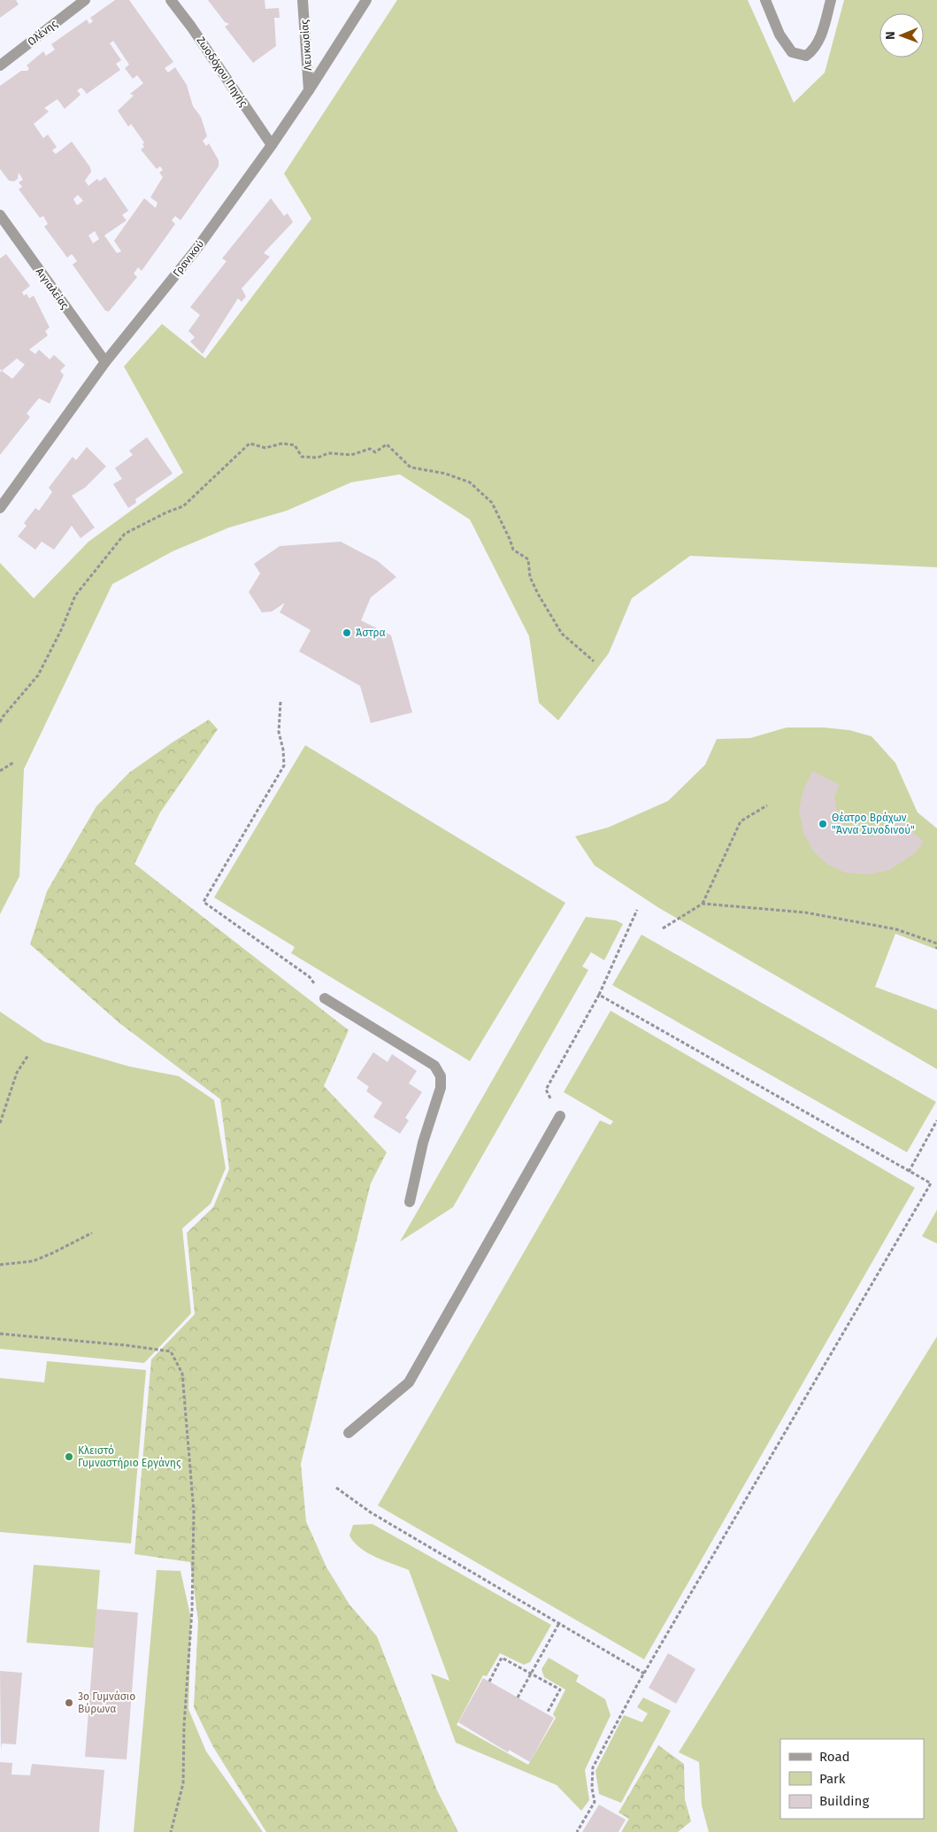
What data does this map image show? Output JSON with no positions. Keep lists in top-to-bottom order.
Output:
{
  "streets": {
    "street": [
      "Ωλένης",
      "Λευκωσίας",
      "Ζωοδόχου Πηγής",
      "Γρανικού",
      "Αιγιαλείας"
    ]
  },
  "crossings": [
    ["Λευκωσίας", "Γρανικού"],
    ["Ζωοδόχου Πηγής", "Γρανικού"],
    ["Γρανικού", "Αιγιαλείας"]
  ],
  "places": [
    "Άστρα",
    "Θέατρο Βράχων \"Άννα Συνοδινού\"",
    "Κλειστό Γυμναστήριο Εργάνης",
    "3ο Γυμνάσιο Βύρωνα"
  ],
  "legend": ["Road", "Park", "Building"],
  "north": "left"
}
